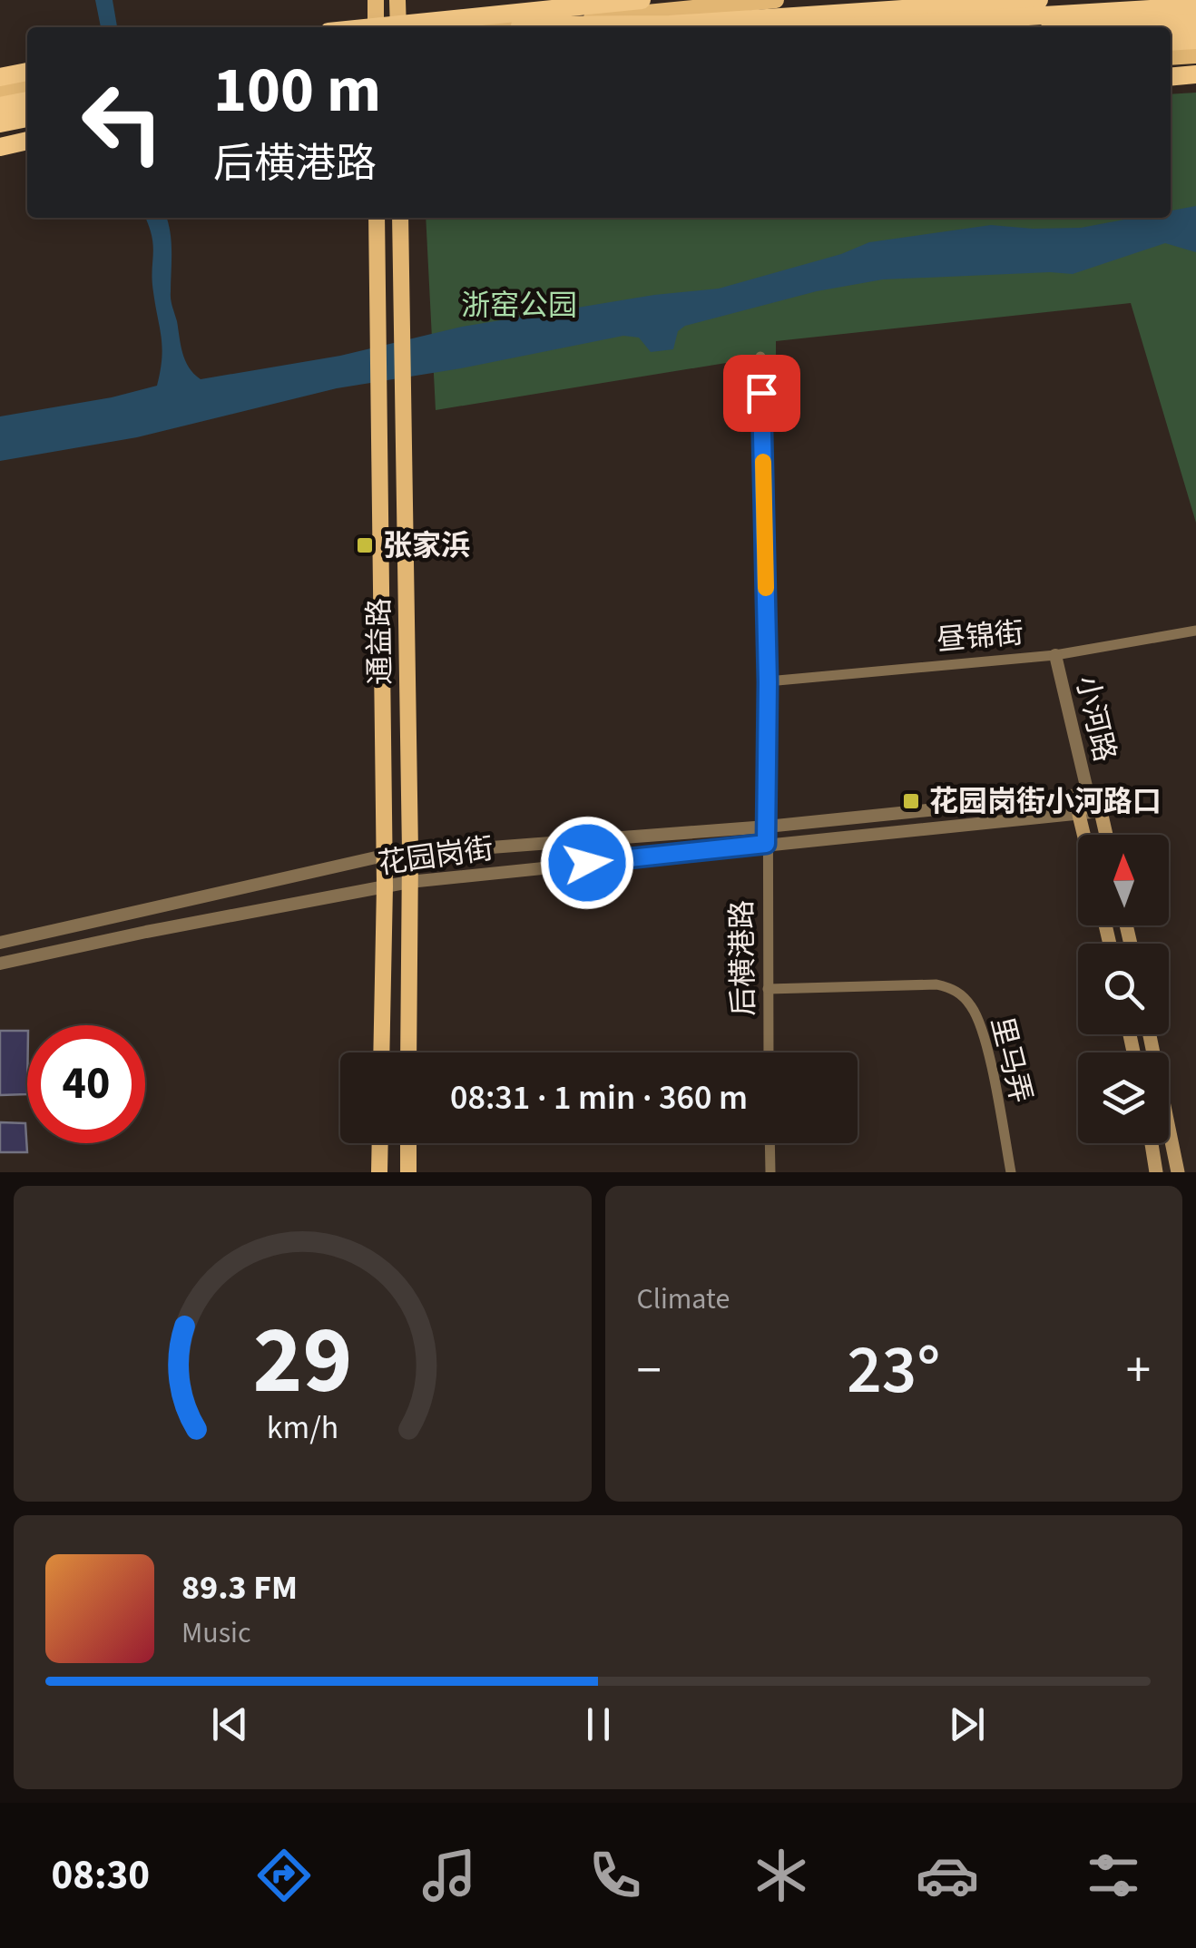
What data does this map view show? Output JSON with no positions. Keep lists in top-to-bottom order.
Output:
{
  "streets": {
    "main road": ["通益路", "小河路"],
    "street": [
      "昼锦街",
      "花园岗街",
      "后横港路",
      "里马弄"
    ]
  },
  "crossings": [
    ["昼锦街", "小河路"],
    ["昼锦街", "后横港路"],
    ["通益路", "花园岗街"],
    ["小河路", "花园岗街"],
    ["花园岗街", "后横港路"],
    ["后横港路", "里马弄"]
  ],
  "parks": ["浙窑公园"],
  "places": {
    "transit": ["张家浜", "花园岗街小河路口"]
  },
  "north": "top",
  "page": {
    "turn": ["100 m", "后横港路"],
    "limit": "40",
    "trip": "08:31 · 1 min · 360 m",
    "tile": "Climate",
    "heat": ["−", "23°", "+"],
    "song": ["89.3 FM", "Music"],
    "tabs": "08:30",
    "gauge": ["29", "km/h"]
  }
}
